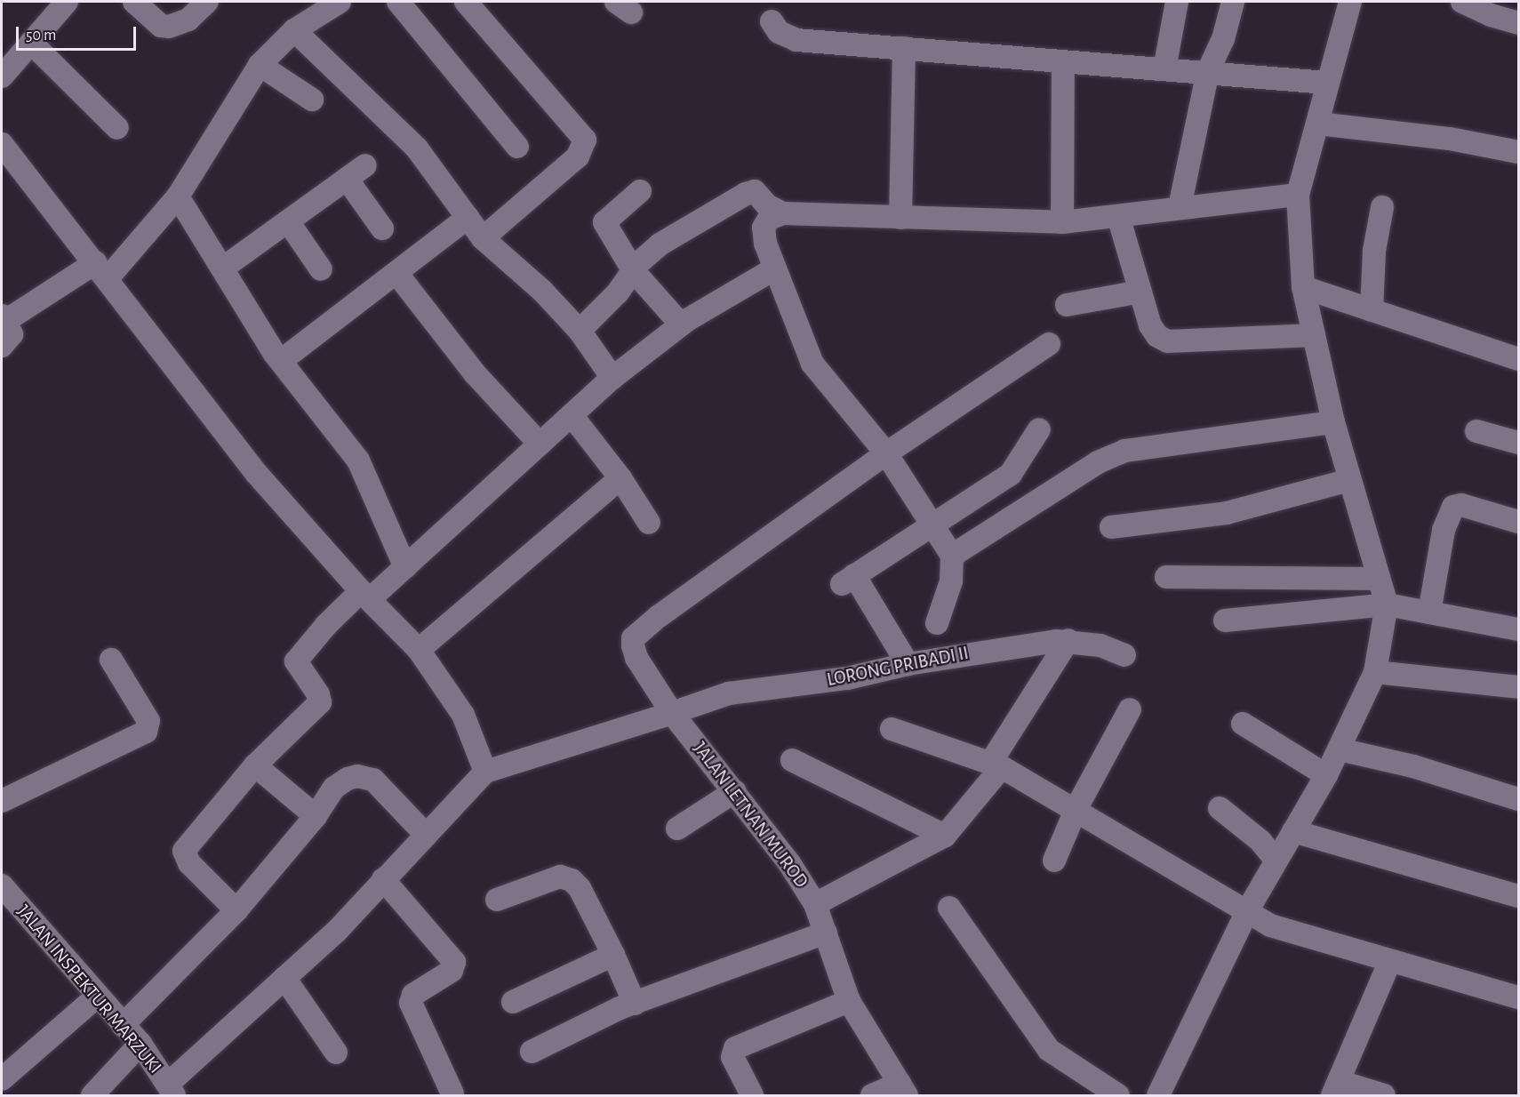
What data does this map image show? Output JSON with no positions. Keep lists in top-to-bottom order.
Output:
{
  "streets": {
    "street": ["LORONG PRIBADI II", "JALAN LETNAN MUROD", "JALAN INSPEKTUR MARZUKI"]
  },
  "crossings": [
    ["LORONG PRIBADI II", "JALAN LETNAN MUROD"]
  ],
  "scale_bar": "50 m"
}
